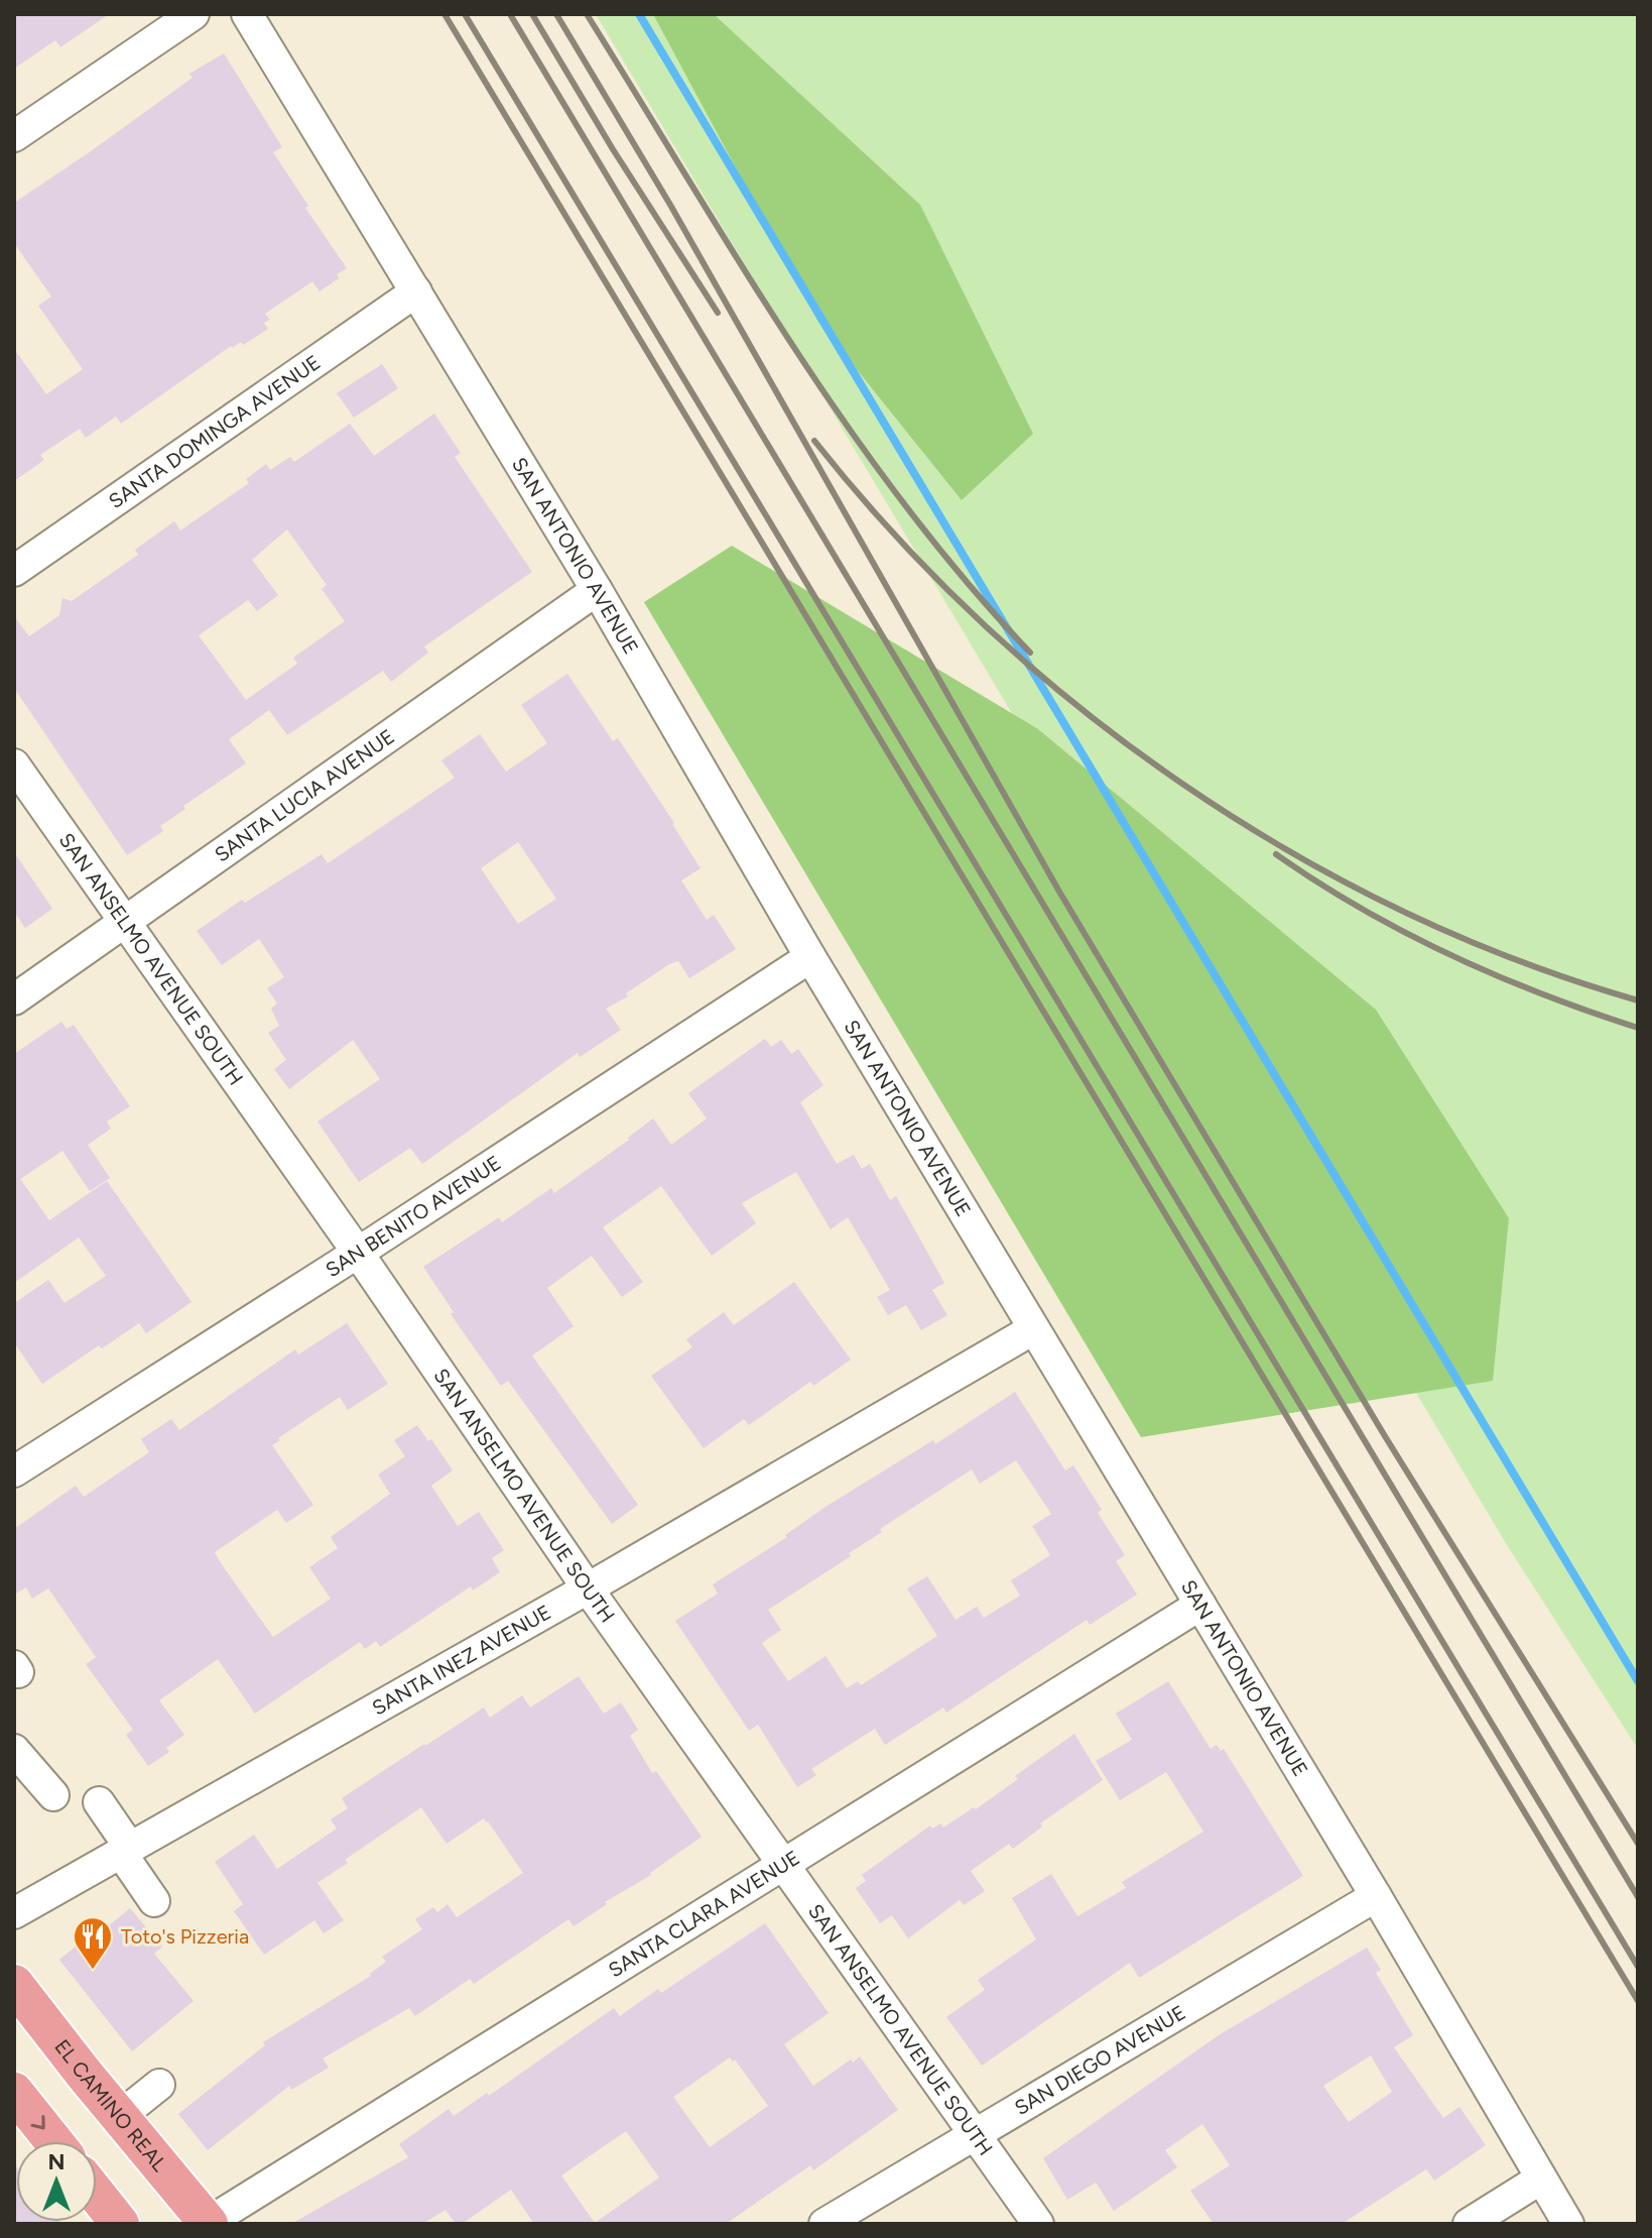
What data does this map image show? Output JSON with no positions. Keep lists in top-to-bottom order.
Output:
{
  "streets": {
    "main road": ["EL CAMINO REAL"],
    "street": [
      "SANTA DOMINGA AVENUE",
      "SAN ANTONIO AVENUE",
      "SANTA LUCIA AVENUE",
      "SAN ANSELMO AVENUE SOUTH",
      "SAN BENITO AVENUE",
      "SANTA INEZ AVENUE",
      "SANTA CLARA AVENUE",
      "SAN DIEGO AVENUE"
    ]
  },
  "crossings": [
    ["SANTA DOMINGA AVENUE", "SAN ANTONIO AVENUE"],
    ["SAN ANTONIO AVENUE", "SANTA LUCIA AVENUE"],
    ["SAN ANTONIO AVENUE", "SAN BENITO AVENUE"],
    ["SAN ANTONIO AVENUE", "SANTA INEZ AVENUE"],
    ["SAN ANTONIO AVENUE", "SANTA CLARA AVENUE"],
    ["SAN ANTONIO AVENUE", "SAN DIEGO AVENUE"],
    ["SANTA LUCIA AVENUE", "SAN ANSELMO AVENUE SOUTH"],
    ["SAN ANSELMO AVENUE SOUTH", "SAN BENITO AVENUE"],
    ["SAN ANSELMO AVENUE SOUTH", "SANTA INEZ AVENUE"],
    ["SAN ANSELMO AVENUE SOUTH", "SANTA CLARA AVENUE"],
    ["SAN ANSELMO AVENUE SOUTH", "SAN DIEGO AVENUE"],
    ["SANTA CLARA AVENUE", "EL CAMINO REAL"]
  ],
  "places": {
    "restaurant": ["Toto's Pizzeria"]
  },
  "north": "top"
}
